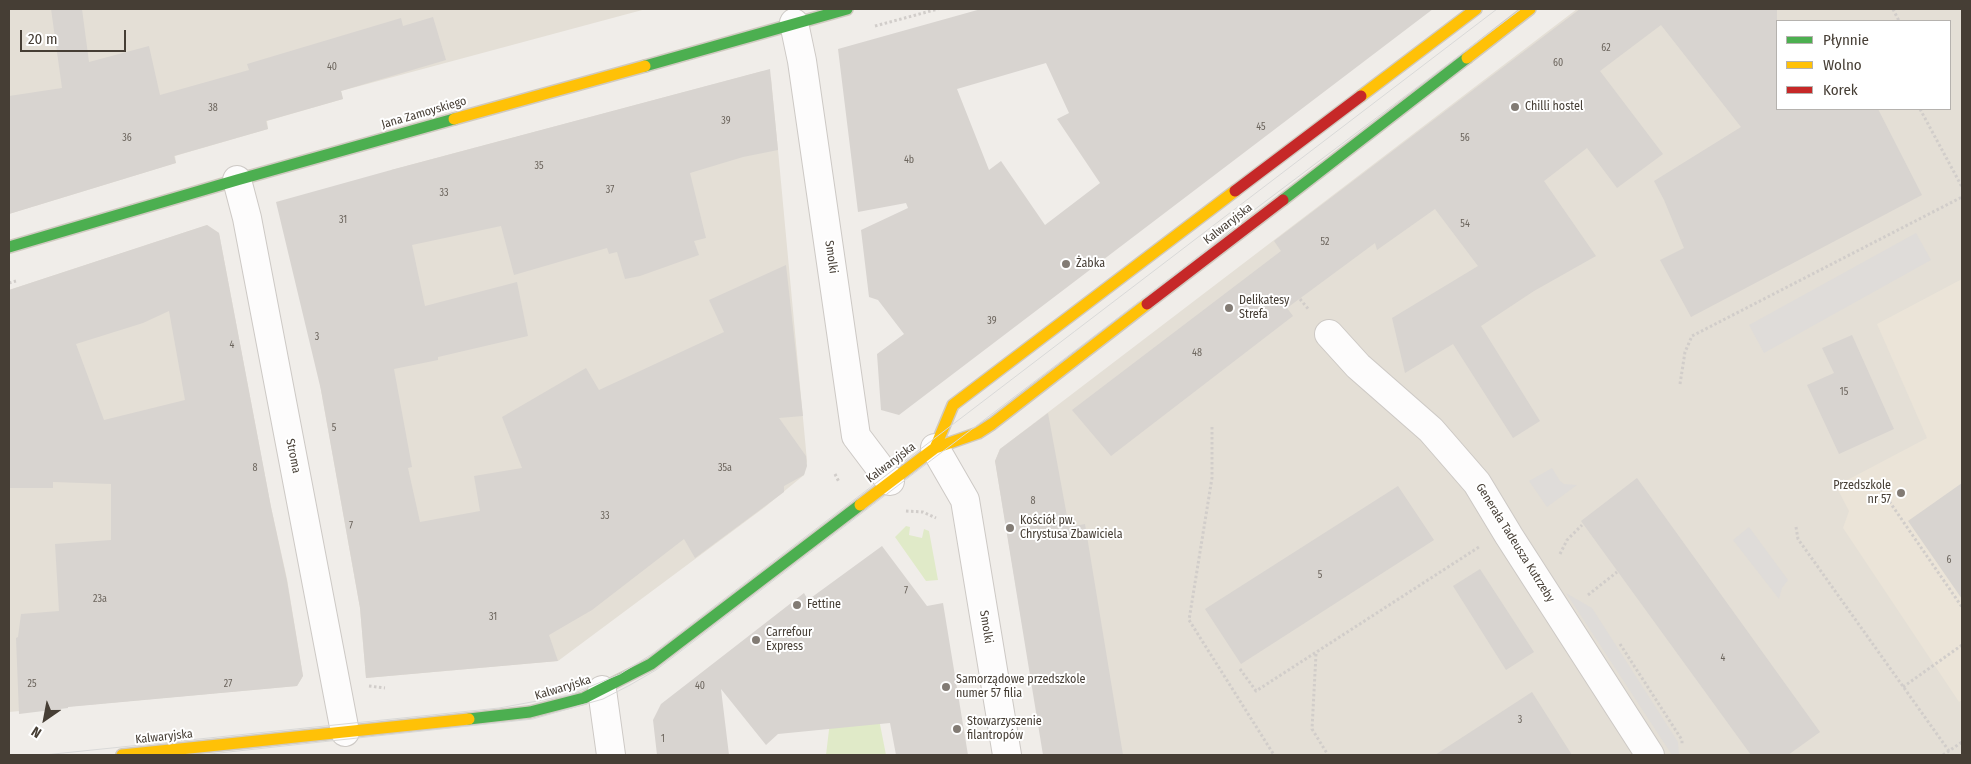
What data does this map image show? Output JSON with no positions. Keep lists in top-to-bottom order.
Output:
{
  "streets": {
    "street": [
      "Jana Zamoyskiego",
      "Kalwaryjska",
      "Smolki",
      "Stroma",
      "Generała Tadeusza Kutrzeby"
    ]
  },
  "crossings": [
    ["Jana Zamoyskiego", "Smolki"],
    ["Jana Zamoyskiego", "Stroma"],
    ["Kalwaryjska", "Smolki"],
    ["Kalwaryjska", "Stroma"]
  ],
  "places": [
    "Chilli hostel",
    "Żabka",
    "Delikatesy Strefa",
    "Przedszkole nr 57",
    "Kościół pw. Chrystusa Zbawiciela",
    "Fettine",
    "Carrefour Express",
    "Samorządowe przedszkole numer 57 filia",
    "Stowarzyszenie filantropów"
  ],
  "house_numbers": [
    "62",
    "60",
    "40",
    "38",
    "39",
    "45",
    "36",
    "56",
    "4b",
    "35",
    "37",
    "33",
    "31",
    "54",
    "52",
    "39",
    "3",
    "4",
    "48",
    "15",
    "5",
    "8",
    "35a",
    "8",
    "33",
    "7",
    "6",
    "5",
    "7",
    "23a",
    "31",
    "4",
    "25",
    "27",
    "40",
    "3",
    "1"
  ],
  "legend": ["Płynnie", "Wolno", "Korek"],
  "scale_bar": "20 m",
  "north": "bottom left"
}
